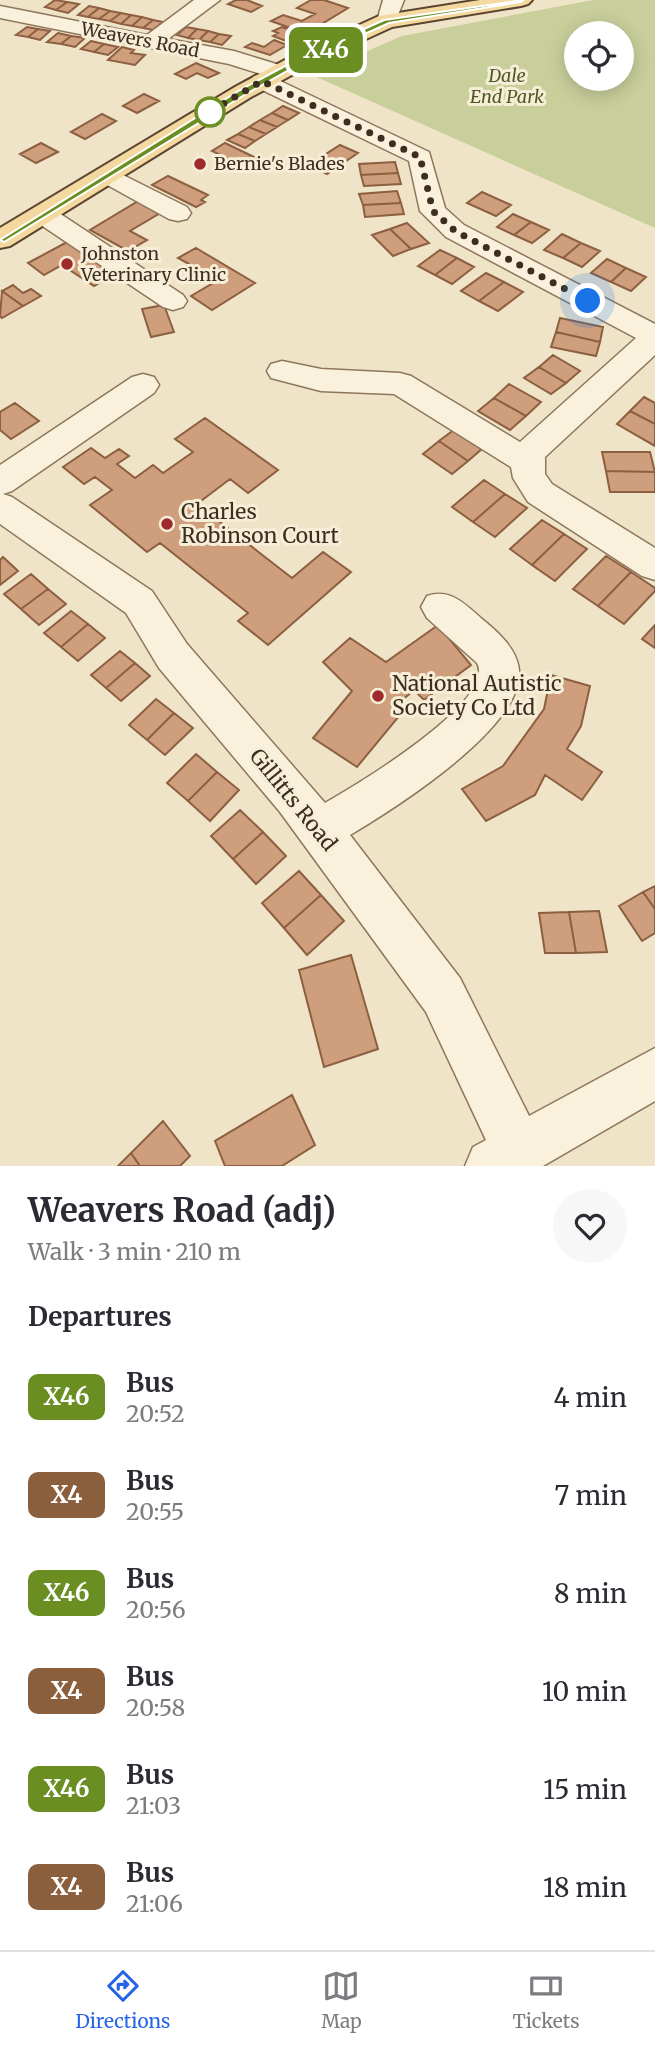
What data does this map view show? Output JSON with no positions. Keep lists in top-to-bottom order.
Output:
{
  "streets": {
    "street": ["Weavers Road", "Gillitts Road"]
  },
  "parks": ["Dale End Park"],
  "places": [
    "Bernie's Blades",
    "Johnston Veterinary Clinic",
    "Charles Robinson Court",
    "National Autistic Society Co Ltd"
  ],
  "lines": ["bus line X46"],
  "page": {
    "on_map": "X46",
    "heading": [
      ["Weavers Road (adj)", "Walk · 3 min · 210 m"],
      "Departures"
    ],
    "list": [
      {
        "mark": "X46",
        "name": "Bus",
        "note": "20:52",
        "value": "4 min"
      },
      {
        "mark": "X4",
        "name": "Bus",
        "note": "20:55",
        "value": "7 min"
      },
      {
        "mark": "X46",
        "name": "Bus",
        "note": "20:56",
        "value": "8 min"
      },
      {
        "mark": "X4",
        "name": "Bus",
        "note": "20:58",
        "value": "10 min"
      },
      {
        "mark": "X46",
        "name": "Bus",
        "note": "21:03",
        "value": "15 min"
      },
      {
        "mark": "X4",
        "name": "Bus",
        "note": "21:06",
        "value": "18 min"
      }
    ],
    "tabs": ["Directions", "Map", "Tickets"]
  }
}
